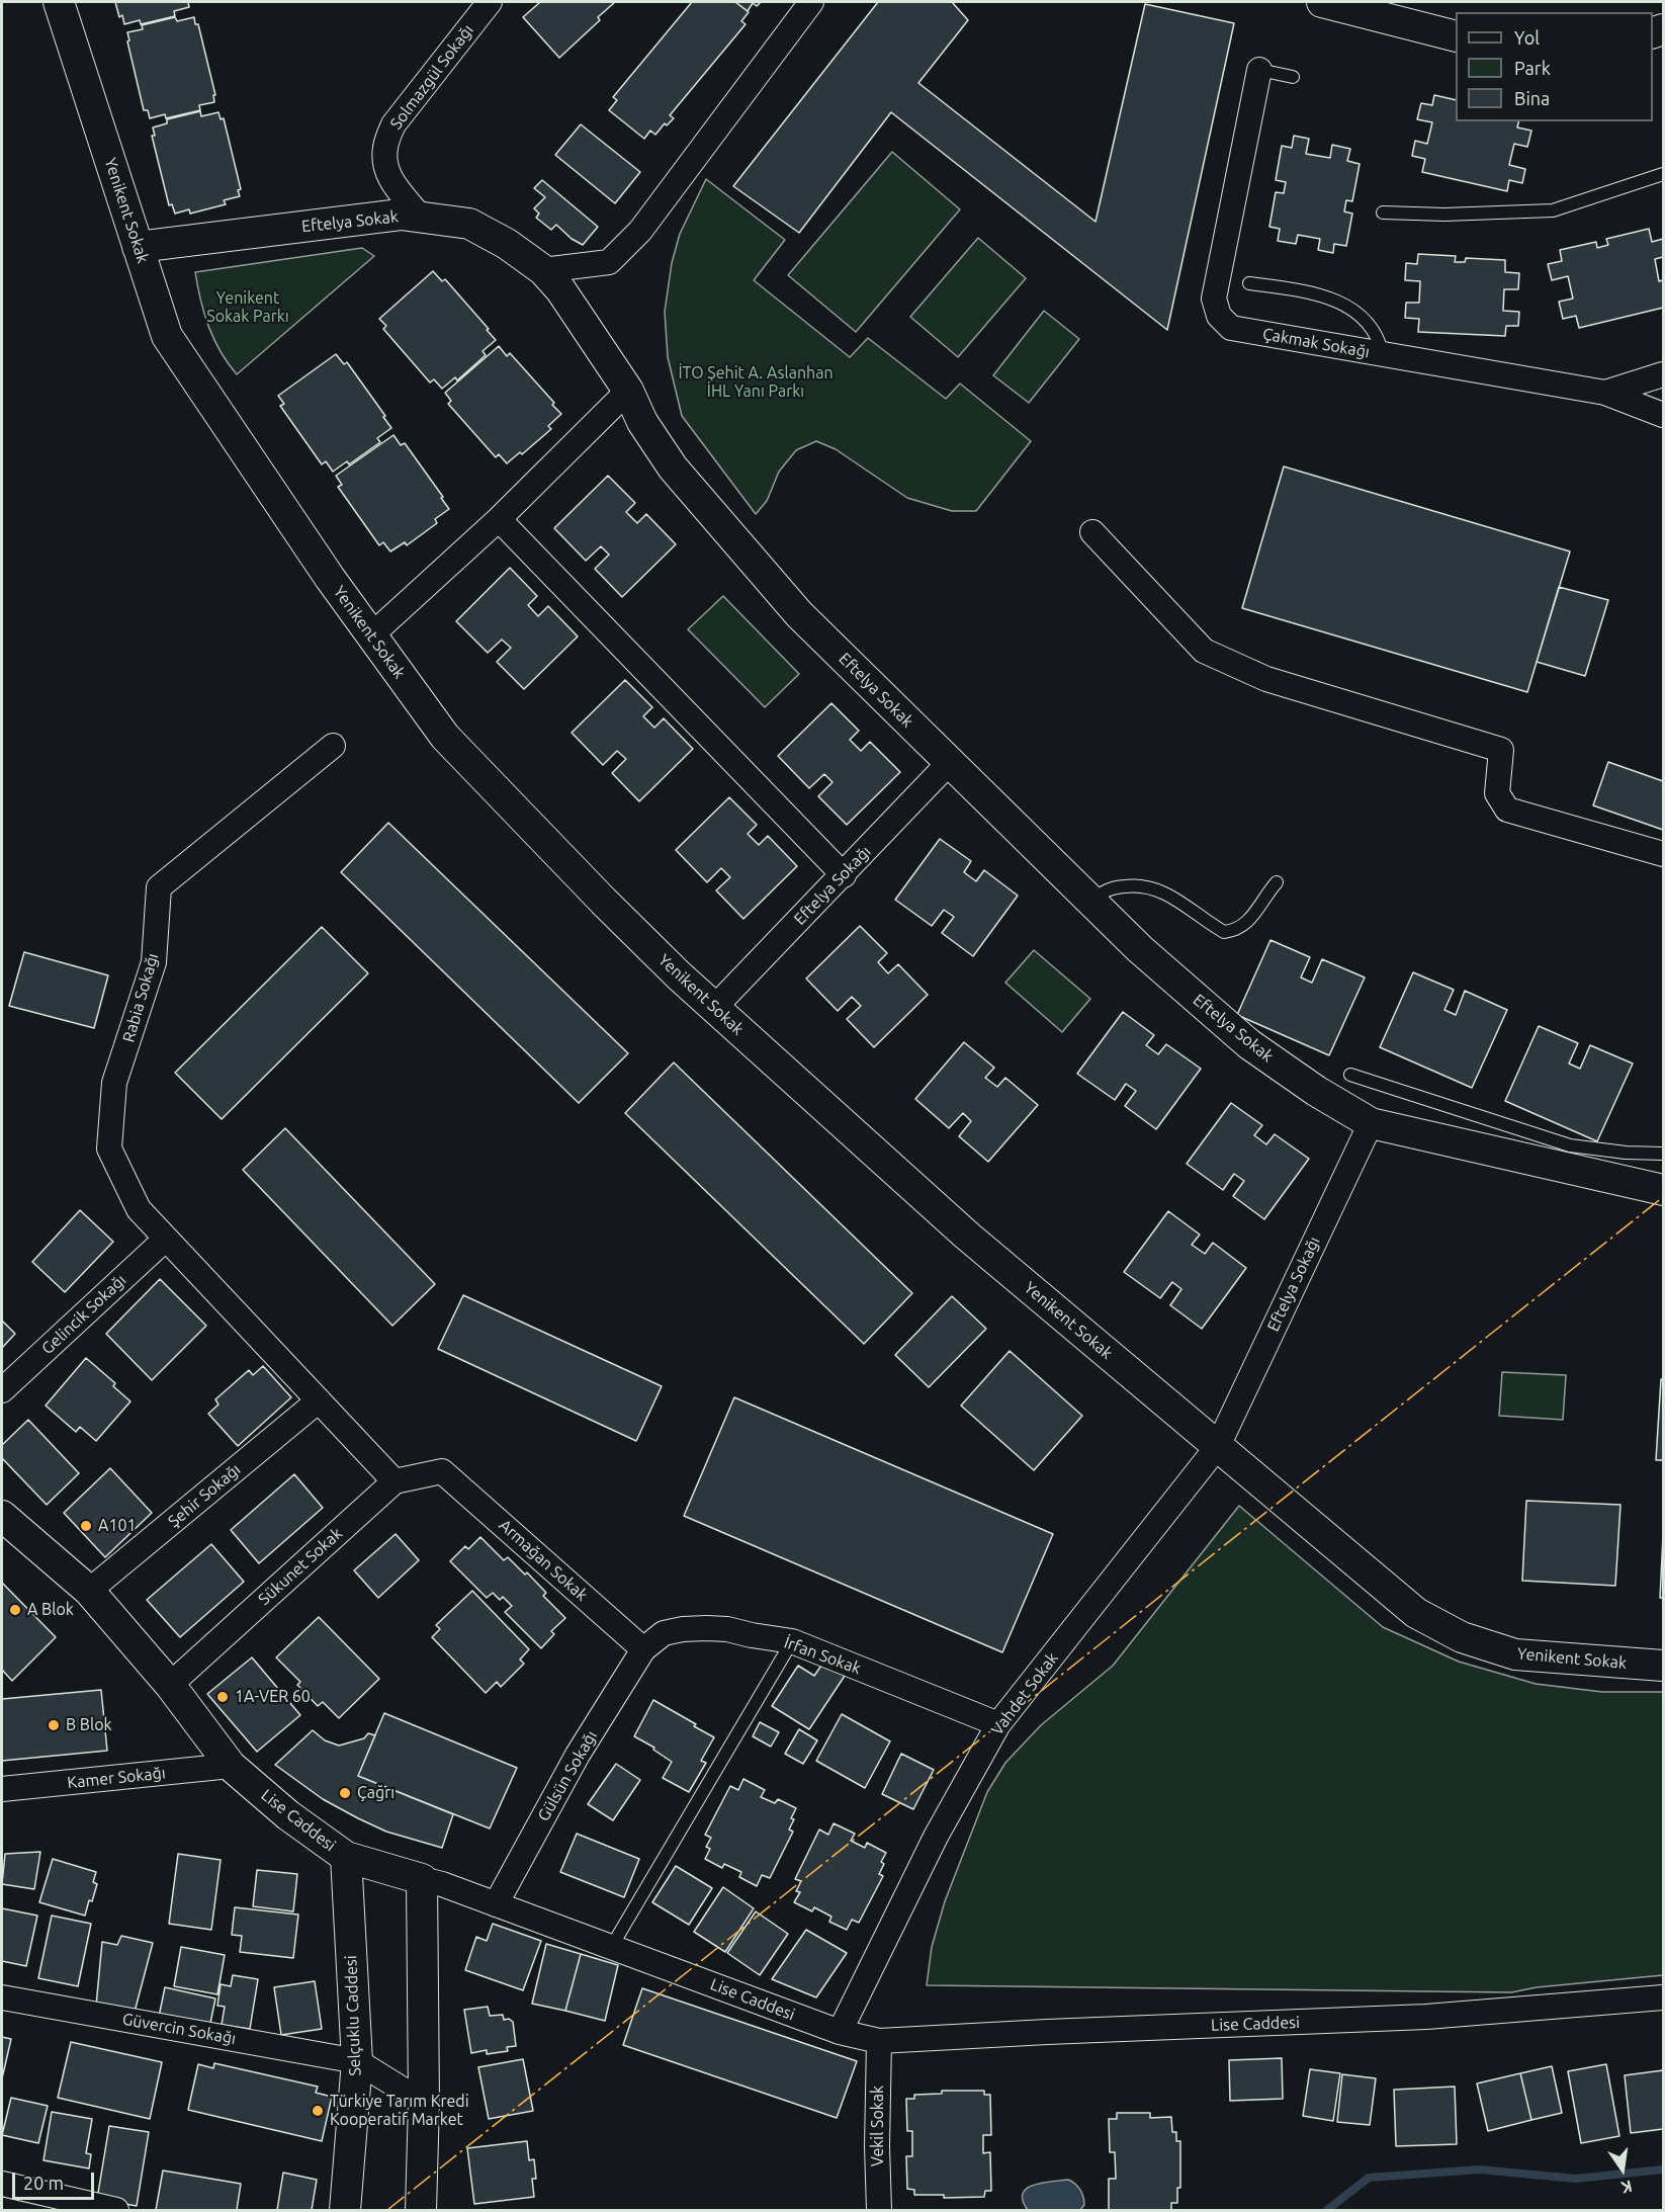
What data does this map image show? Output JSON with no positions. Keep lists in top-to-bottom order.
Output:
{
  "streets": {
    "street": [
      "Solmazgül Sokağı",
      "Yenikent Sokak",
      "Eftelya Sokak",
      "Çakmak Sokağı",
      "Eftelya Sokağı",
      "Rabia Sokağı",
      "Gelincik Sokağı",
      "Şehir Sokağı",
      "Armağan Sokak",
      "Sükunet Sokak",
      "İrfan Sokak",
      "Vahdet Sokak",
      "Gülsün Sokağı",
      "Kamer Sokağı",
      "Lise Caddesi",
      "Selçuklu Caddesi",
      "Güvercin Sokağı",
      "Vekil Sokak"
    ]
  },
  "crossings": [
    ["Solmazgül Sokağı", "Eftelya Sokak"],
    ["Yenikent Sokak", "Eftelya Sokak"],
    ["Yenikent Sokak", "Eftelya Sokağı"],
    ["Yenikent Sokak", "Vahdet Sokak"],
    ["Eftelya Sokak", "Eftelya Sokağı"],
    ["Eftelya Sokağı", "Vahdet Sokak"],
    ["Rabia Sokağı", "Gelincik Sokağı"],
    ["Rabia Sokağı", "Şehir Sokağı"],
    ["Rabia Sokağı", "Armağan Sokak"],
    ["Rabia Sokağı", "Sükunet Sokak"],
    ["Şehir Sokağı", "Lise Caddesi"],
    ["Armağan Sokak", "Sükunet Sokak"],
    ["Armağan Sokak", "İrfan Sokak"],
    ["Armağan Sokak", "Gülsün Sokağı"],
    ["Sükunet Sokak", "Lise Caddesi"],
    ["İrfan Sokak", "Vahdet Sokak"],
    ["İrfan Sokak", "Gülsün Sokağı"],
    ["Vahdet Sokak", "Lise Caddesi"],
    ["Gülsün Sokağı", "Lise Caddesi"],
    ["Kamer Sokağı", "Lise Caddesi"],
    ["Lise Caddesi", "Selçuklu Caddesi"],
    ["Lise Caddesi", "Vekil Sokak"],
    ["Selçuklu Caddesi", "Güvercin Sokağı"]
  ],
  "parks": ["Yenikent Sokak Parkı", "İTO Şehit A. Aslanhan İHL Yanı Parkı"],
  "places": [
    "A101",
    "A Blok",
    "1A-VER 60",
    "B Blok",
    "Çağrı",
    "Türkiye Tarım Kredi Kooperatif Market"
  ],
  "legend": ["Yol", "Park", "Bina"],
  "scale_bar": "20 m",
  "north": "bottom"
}
